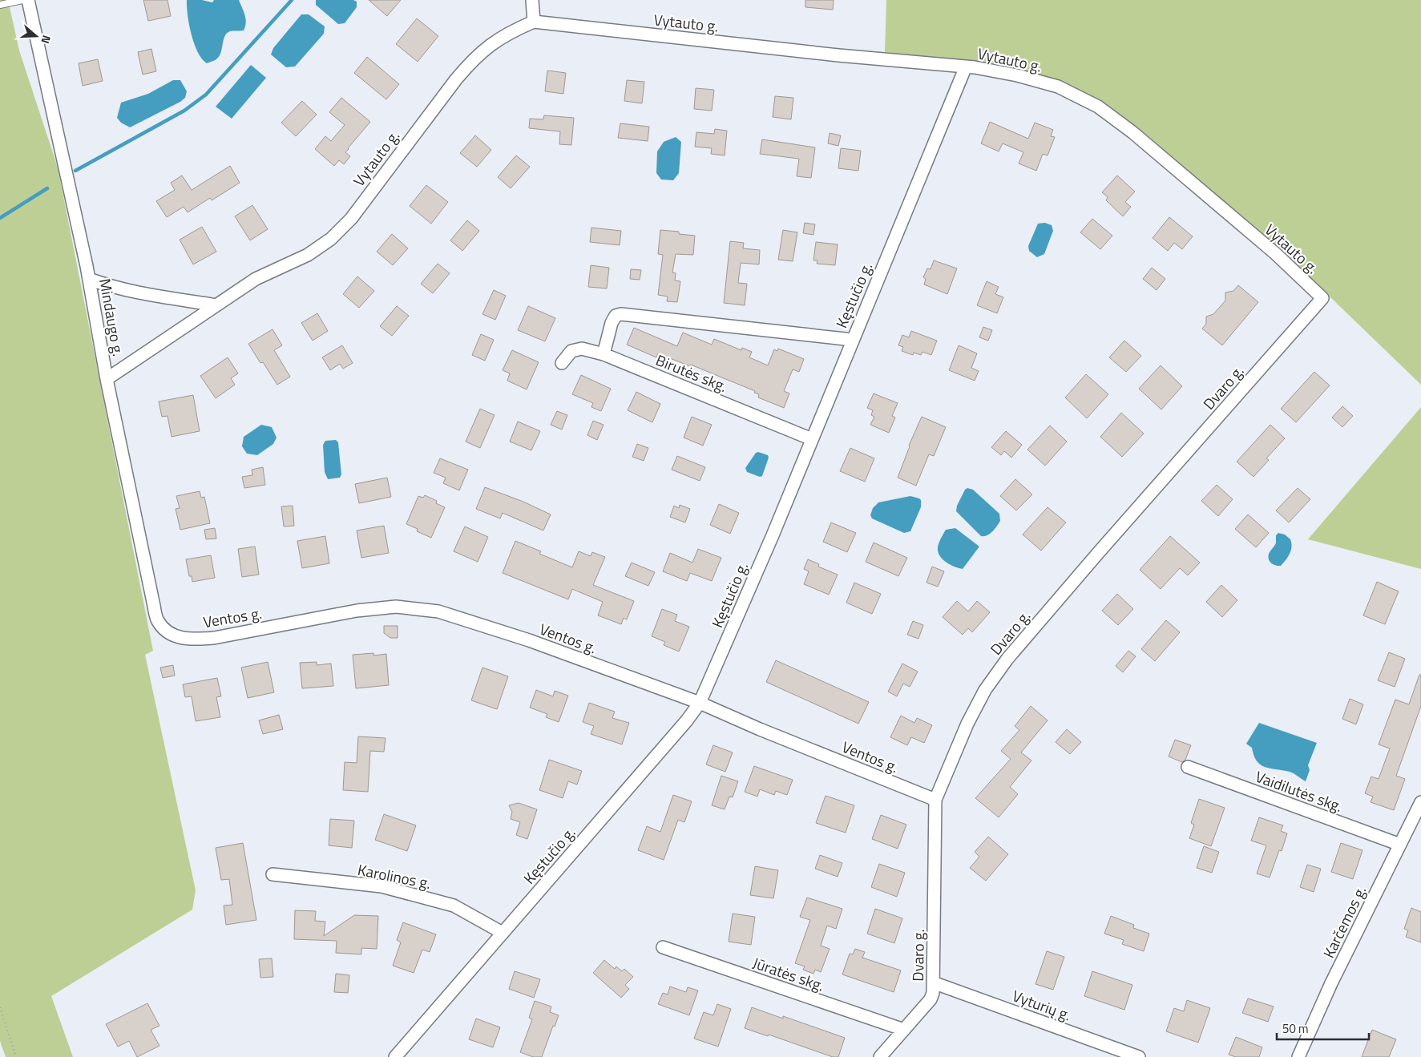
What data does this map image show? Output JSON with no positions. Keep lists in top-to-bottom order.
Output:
{
  "streets": {
    "street": [
      "Vytauto g.",
      "Kęstučio g.",
      "Mindaugo g.",
      "Birutės skg.",
      "Dvaro g.",
      "Ventos g.",
      "Vaidilutės skg.",
      "Karolinos g.",
      "Karčemos g.",
      "Jūratės skg.",
      "Vyturių g."
    ]
  },
  "crossings": [
    ["Vytauto g.", "Kęstučio g."],
    ["Vytauto g.", "Mindaugo g."],
    ["Vytauto g.", "Dvaro g."],
    ["Kęstučio g.", "Birutės skg."],
    ["Kęstučio g.", "Ventos g."],
    ["Kęstučio g.", "Karolinos g."],
    ["Mindaugo g.", "Ventos g."],
    ["Dvaro g.", "Ventos g."],
    ["Dvaro g.", "Jūratės skg."],
    ["Dvaro g.", "Vyturių g."],
    ["Vaidilutės skg.", "Karčemos g."]
  ],
  "scale_bar": "50 m",
  "north": "right"
}
